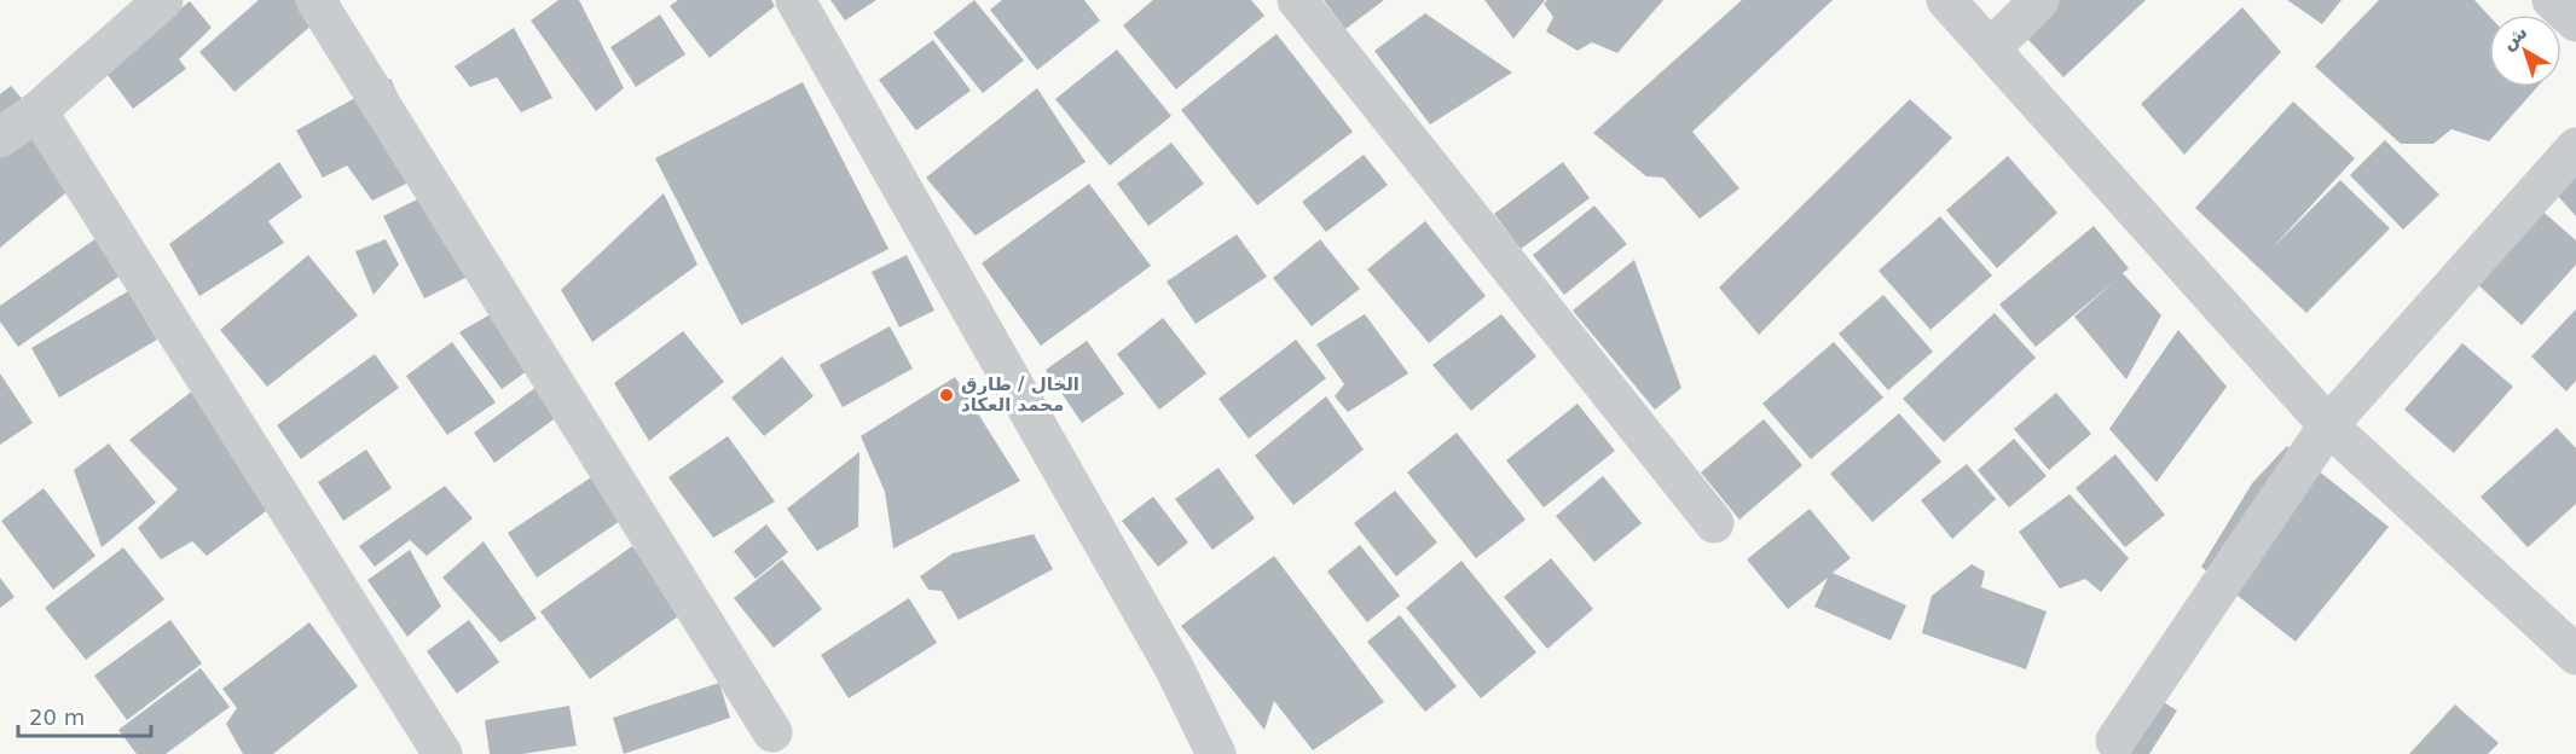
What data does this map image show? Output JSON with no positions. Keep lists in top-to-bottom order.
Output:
{
  "places": ["الخال / طارق محمد العكاد"],
  "scale_bar": "20 m",
  "north": "top left"
}
